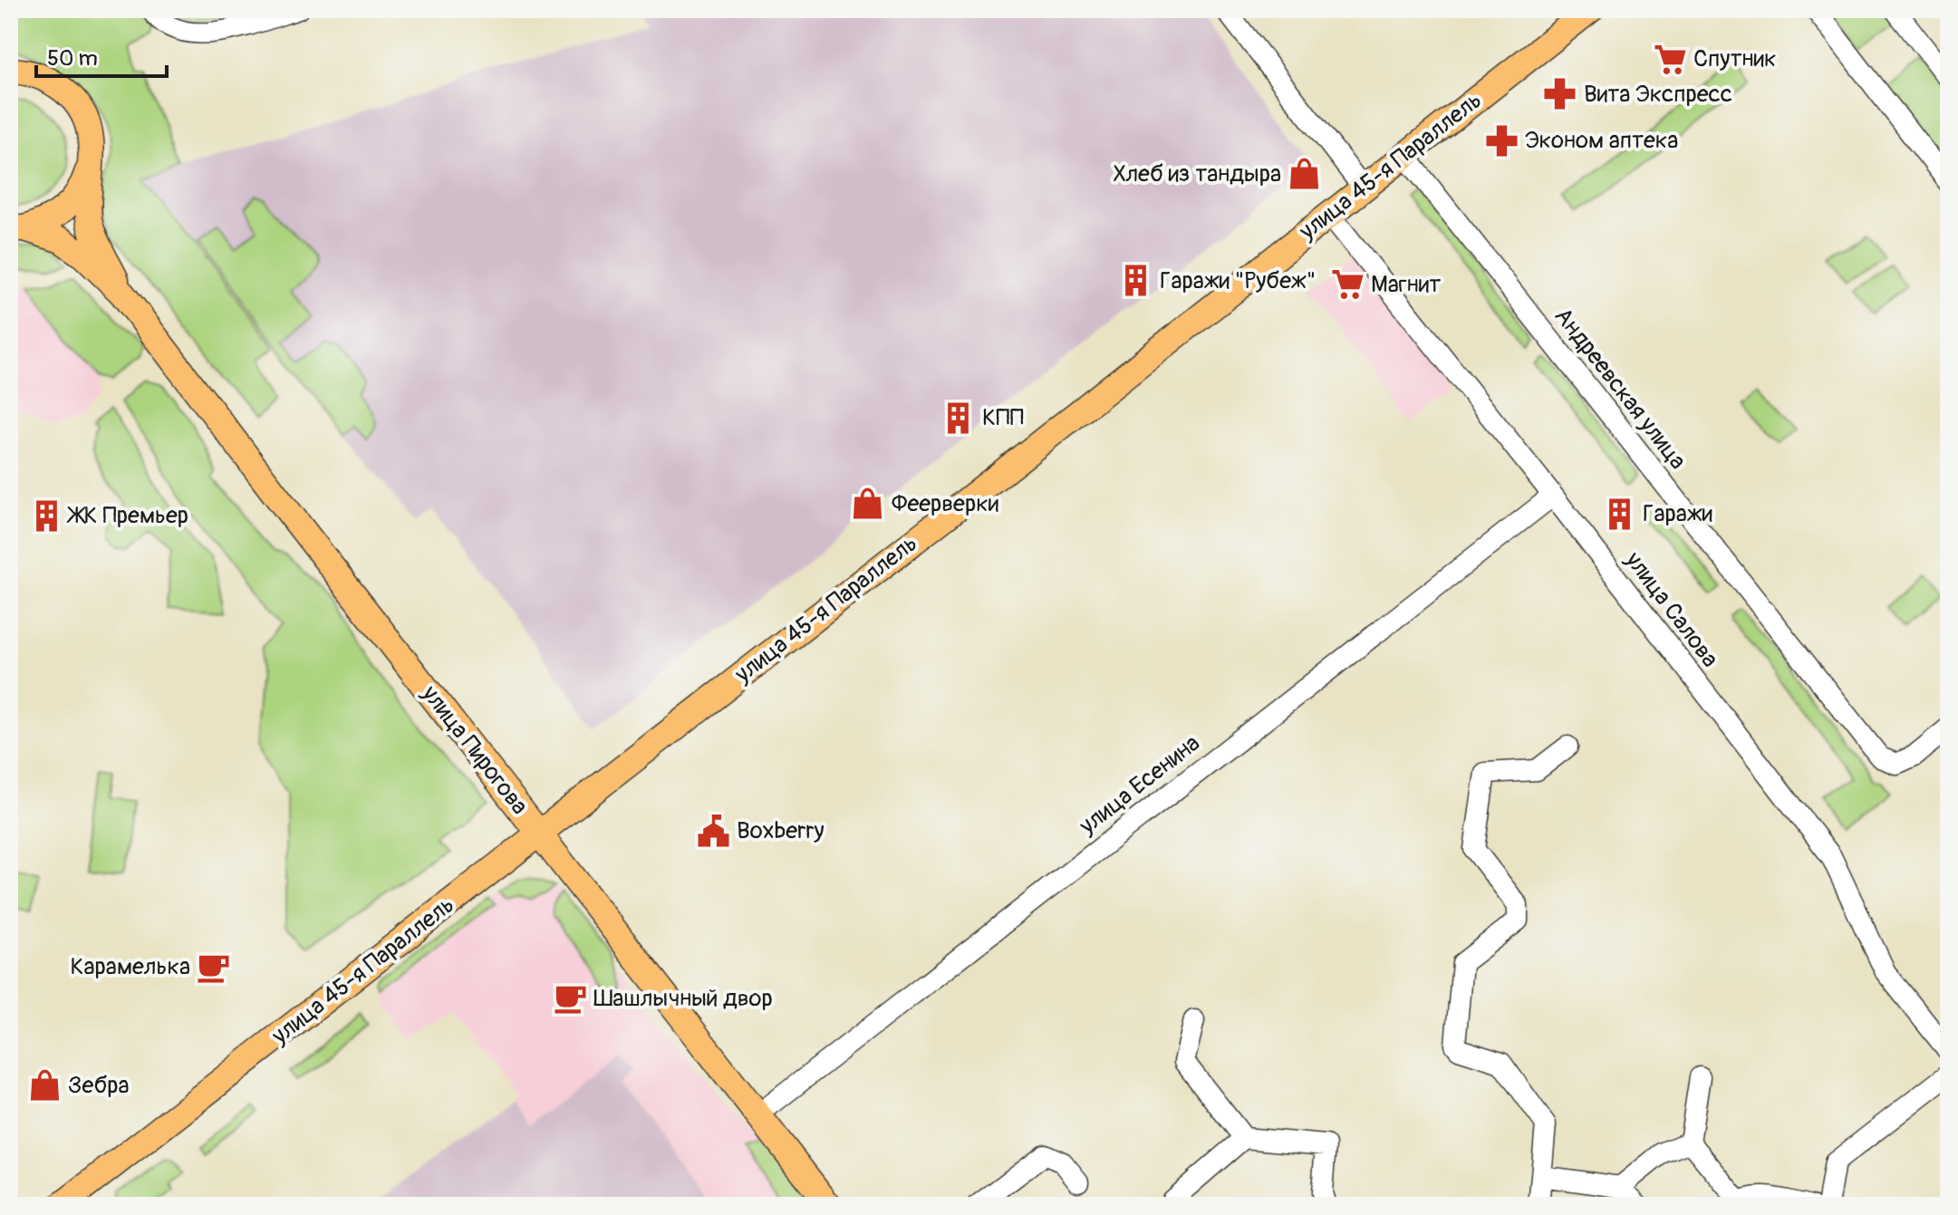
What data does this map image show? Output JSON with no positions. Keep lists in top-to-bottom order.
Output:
{
  "streets": {
    "main road": ["улица 45-я Параллель", "улица Пирогова"],
    "street": ["Андреевская улица", "улица Салова", "улица Есенина"]
  },
  "crossings": [
    ["улица 45-я Параллель", "Андреевская улица"],
    ["улица 45-я Параллель", "улица Салова"],
    ["улица 45-я Параллель", "улица Пирогова"],
    ["улица Салова", "улица Есенина"],
    ["улица Пирогова", "улица Есенина"]
  ],
  "places": {
    "supermarket": ["Спутник", "Магнит"],
    "pharmacy": ["Вита Экспресс", "Эконом аптека"],
    "shop": ["Хлеб из тандыра", "Феерверки", "Зебра"],
    "building": [
      "Гаражи \"Рубеж\"",
      "КПП",
      "Гаражи",
      "ЖК Премьер"
    ],
    "public building": ["Boxberry"],
    "cafe": ["Карамелька", "Шашлычный двор"]
  },
  "scale_bar": "50 m"
}
